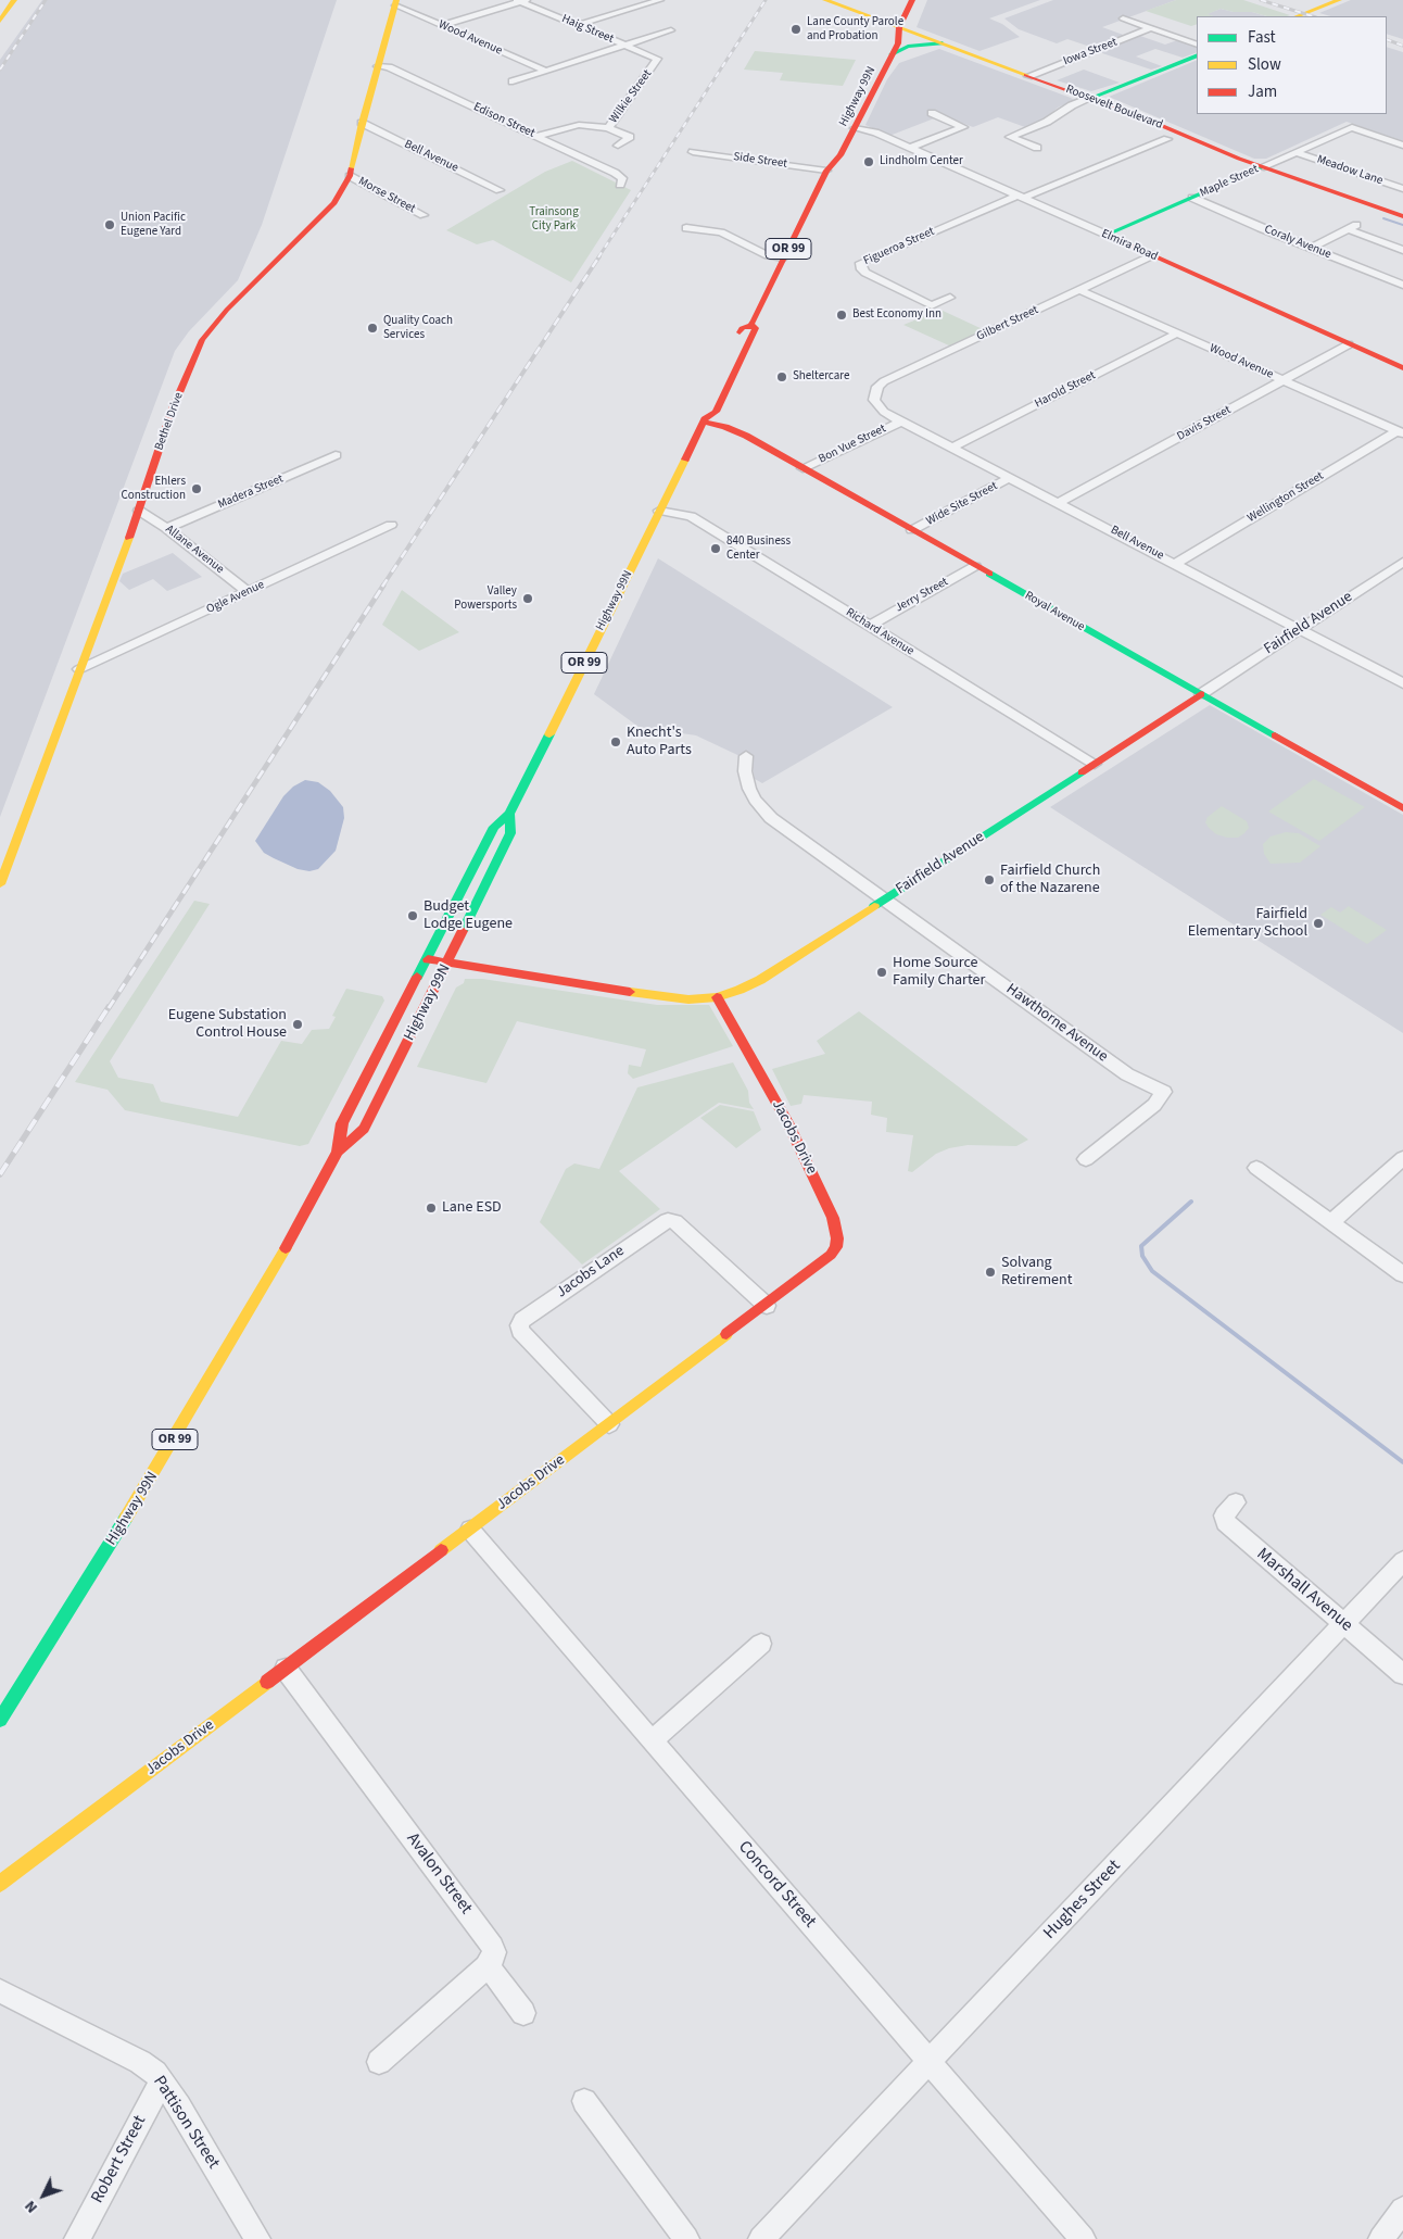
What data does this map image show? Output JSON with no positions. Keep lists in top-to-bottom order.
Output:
{
  "streets": {
    "main road": [
      "Highway 99N",
      "Roosevelt Boulevard",
      "Maple Street",
      "Elmira Road",
      "OR 99",
      "Bethel Drive",
      "Royal Avenue",
      "Fairfield Avenue",
      "Jacobs Drive"
    ],
    "street": [
      "Haig Street",
      "Wood Avenue",
      "Iowa Street",
      "Wilkie Street",
      "Edison Street",
      "Bell Avenue",
      "Side Street",
      "Meadow Lane",
      "Morse Street",
      "Coraly Avenue",
      "Figueroa Street",
      "Gilbert Street",
      "Harold Street",
      "Davis Street",
      "Bon Vue Street",
      "Madera Street",
      "Wellington Street",
      "Wide Site Street",
      "Allane Avenue",
      "Jerry Street",
      "Ogle Avenue",
      "Richard Avenue",
      "Hawthorne Avenue",
      "Jacobs Lane",
      "Marshall Avenue",
      "Avalon Street",
      "Concord Street",
      "Hughes Street",
      "Pattison Street",
      "Robert Street"
    ]
  },
  "crossings": [
    ["Haig Street", "Wilkie Street"],
    ["Wood Avenue", "Gilbert Street"],
    ["Wood Avenue", "Harold Street"],
    ["Wood Avenue", "Bethel Drive"],
    ["Wood Avenue", "Davis Street"],
    ["Wood Avenue", "Wellington Street"],
    ["Iowa Street", "Roosevelt Boulevard"],
    ["Wilkie Street", "Edison Street"],
    ["Highway 99N", "Roosevelt Boulevard"],
    ["Highway 99N", "Side Street"],
    ["Highway 99N", "Elmira Road"],
    ["Highway 99N", "Royal Avenue"],
    ["Highway 99N", "Fairfield Avenue"],
    ["Highway 99N", "Richard Avenue"],
    ["Roosevelt Boulevard", "Maple Street"],
    ["Edison Street", "Bethel Drive"],
    ["Bell Avenue", "Gilbert Street"],
    ["Bell Avenue", "Harold Street"],
    ["Bell Avenue", "Bethel Drive"],
    ["Bell Avenue", "Davis Street"],
    ["Bell Avenue", "Bon Vue Street"],
    ["Bell Avenue", "Wellington Street"],
    ["Bell Avenue", "Wide Site Street"],
    ["Bell Avenue", "Fairfield Avenue"],
    ["Meadow Lane", "Maple Street"],
    ["Maple Street", "Coraly Avenue"],
    ["Maple Street", "Elmira Road"],
    ["Morse Street", "Bethel Drive"],
    ["Elmira Road", "Figueroa Street"],
    ["Elmira Road", "Gilbert Street"],
    ["Elmira Road", "Davis Street"],
    ["Bethel Drive", "Allane Avenue"],
    ["Bethel Drive", "Ogle Avenue"],
    ["Bon Vue Street", "Royal Avenue"],
    ["Madera Street", "Allane Avenue"],
    ["Wide Site Street", "Royal Avenue"],
    ["Allane Avenue", "Ogle Avenue"],
    ["Jerry Street", "Royal Avenue"],
    ["Jerry Street", "Richard Avenue"],
    ["Royal Avenue", "Fairfield Avenue"],
    ["Fairfield Avenue", "Richard Avenue"],
    ["Fairfield Avenue", "Hawthorne Avenue"],
    ["Fairfield Avenue", "Jacobs Drive"],
    ["Jacobs Drive", "Jacobs Lane"],
    ["Jacobs Drive", "Avalon Street"],
    ["Jacobs Drive", "Concord Street"],
    ["Marshall Avenue", "Hughes Street"],
    ["Concord Street", "Hughes Street"],
    ["Pattison Street", "Robert Street"]
  ],
  "parks": ["Trainsong City Park"],
  "places": [
    "Lane County Parole and Probation",
    "Lindholm Center",
    "Union Pacific Eugene Yard",
    "Best Economy Inn",
    "Quality Coach Services",
    "Sheltercare",
    "Ehlers Construction",
    "840 Business Center",
    "Valley Powersports",
    "Knecht's Auto Parts",
    "Fairfield Church of the Nazarene",
    "Budget Lodge Eugene",
    "Fairfield Elementary School",
    "Home Source Family Charter",
    "Eugene Substation Control House",
    "Lane ESD",
    "Solvang Retirement"
  ],
  "legend": ["Fast", "Slow", "Jam"],
  "north": "bottom left"
}
